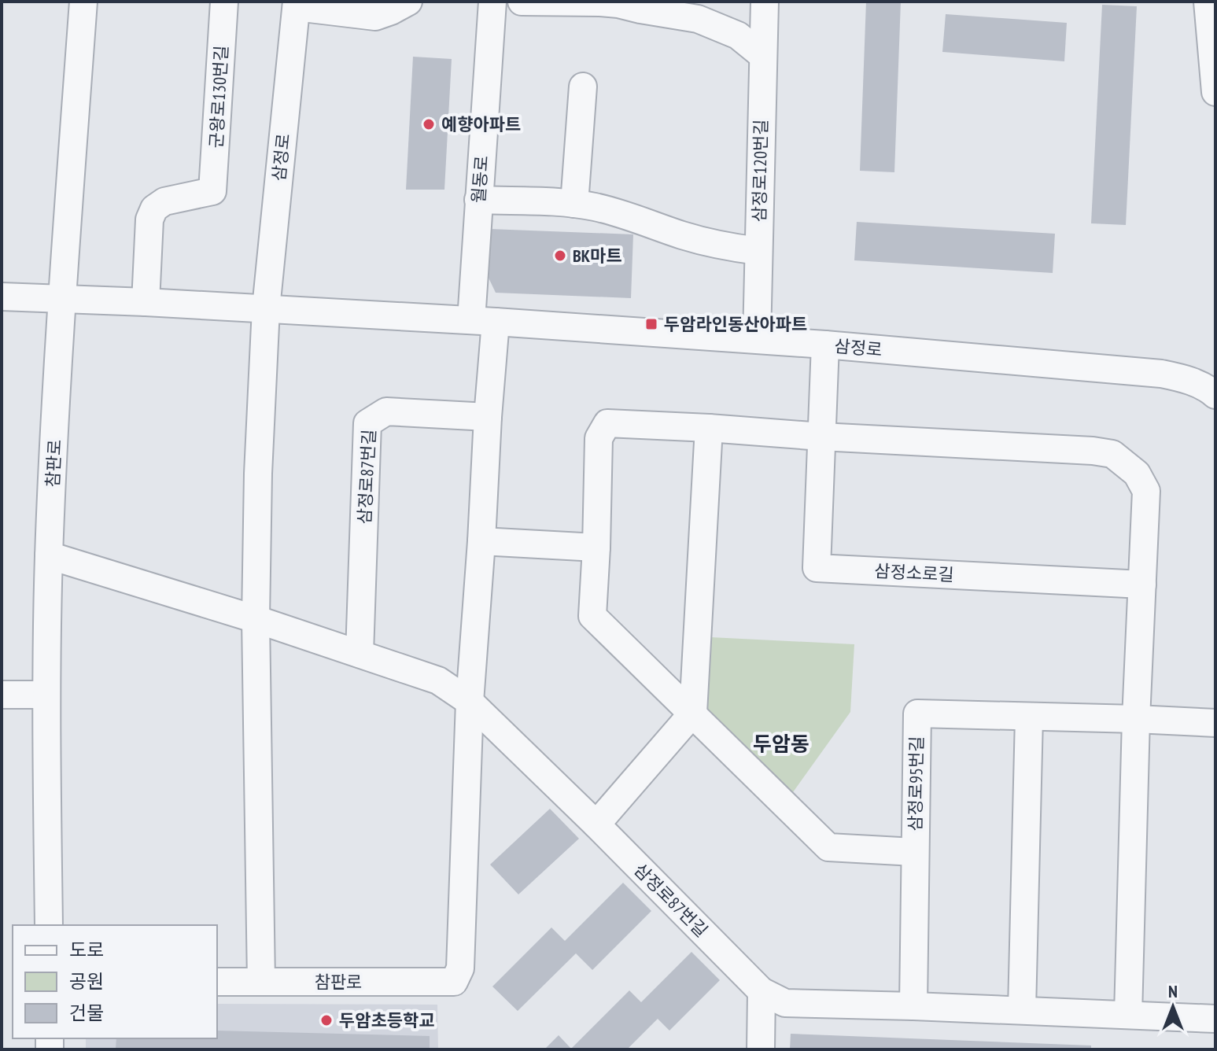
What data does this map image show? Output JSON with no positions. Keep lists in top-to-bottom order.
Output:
{
  "streets": {
    "street": [
      "군왕로130번길",
      "삼정로",
      "삼정로120번길",
      "월동로",
      "참판로",
      "삼정로87번길",
      "삼정소로길",
      "삼정로95번길"
    ]
  },
  "crossings": [
    ["군왕로130번길", "삼정로"],
    ["삼정로", "삼정로120번길"],
    ["삼정로", "월동로"],
    ["삼정로", "참판로"],
    ["삼정로", "삼정로87번길"],
    ["참판로", "삼정로87번길"]
  ],
  "districts": ["두암동"],
  "places": {
    "other": ["예향아파트", "BK마트", "두암초등학교"],
    "transit": ["두암라인동산아파트"]
  },
  "legend": ["도로", "공원", "건물"],
  "north": "top"
}
